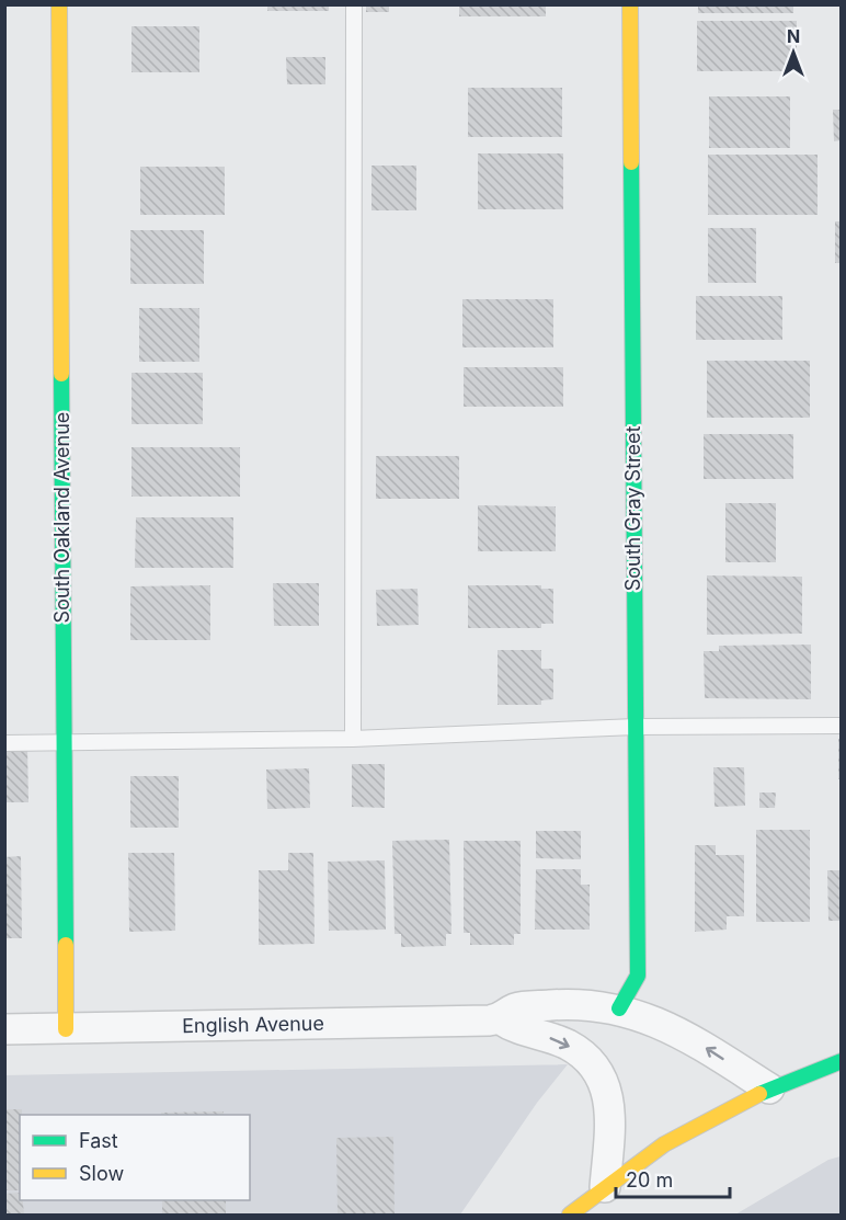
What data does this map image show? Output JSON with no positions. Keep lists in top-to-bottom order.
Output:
{
  "streets": {
    "street": ["South Gray Street", "South Oakland Avenue", "English Avenue"]
  },
  "crossings": [
    ["South Gray Street", "English Avenue"],
    ["South Oakland Avenue", "English Avenue"]
  ],
  "legend": ["Fast", "Slow"],
  "scale_bar": "20 m",
  "north": "top"
}
